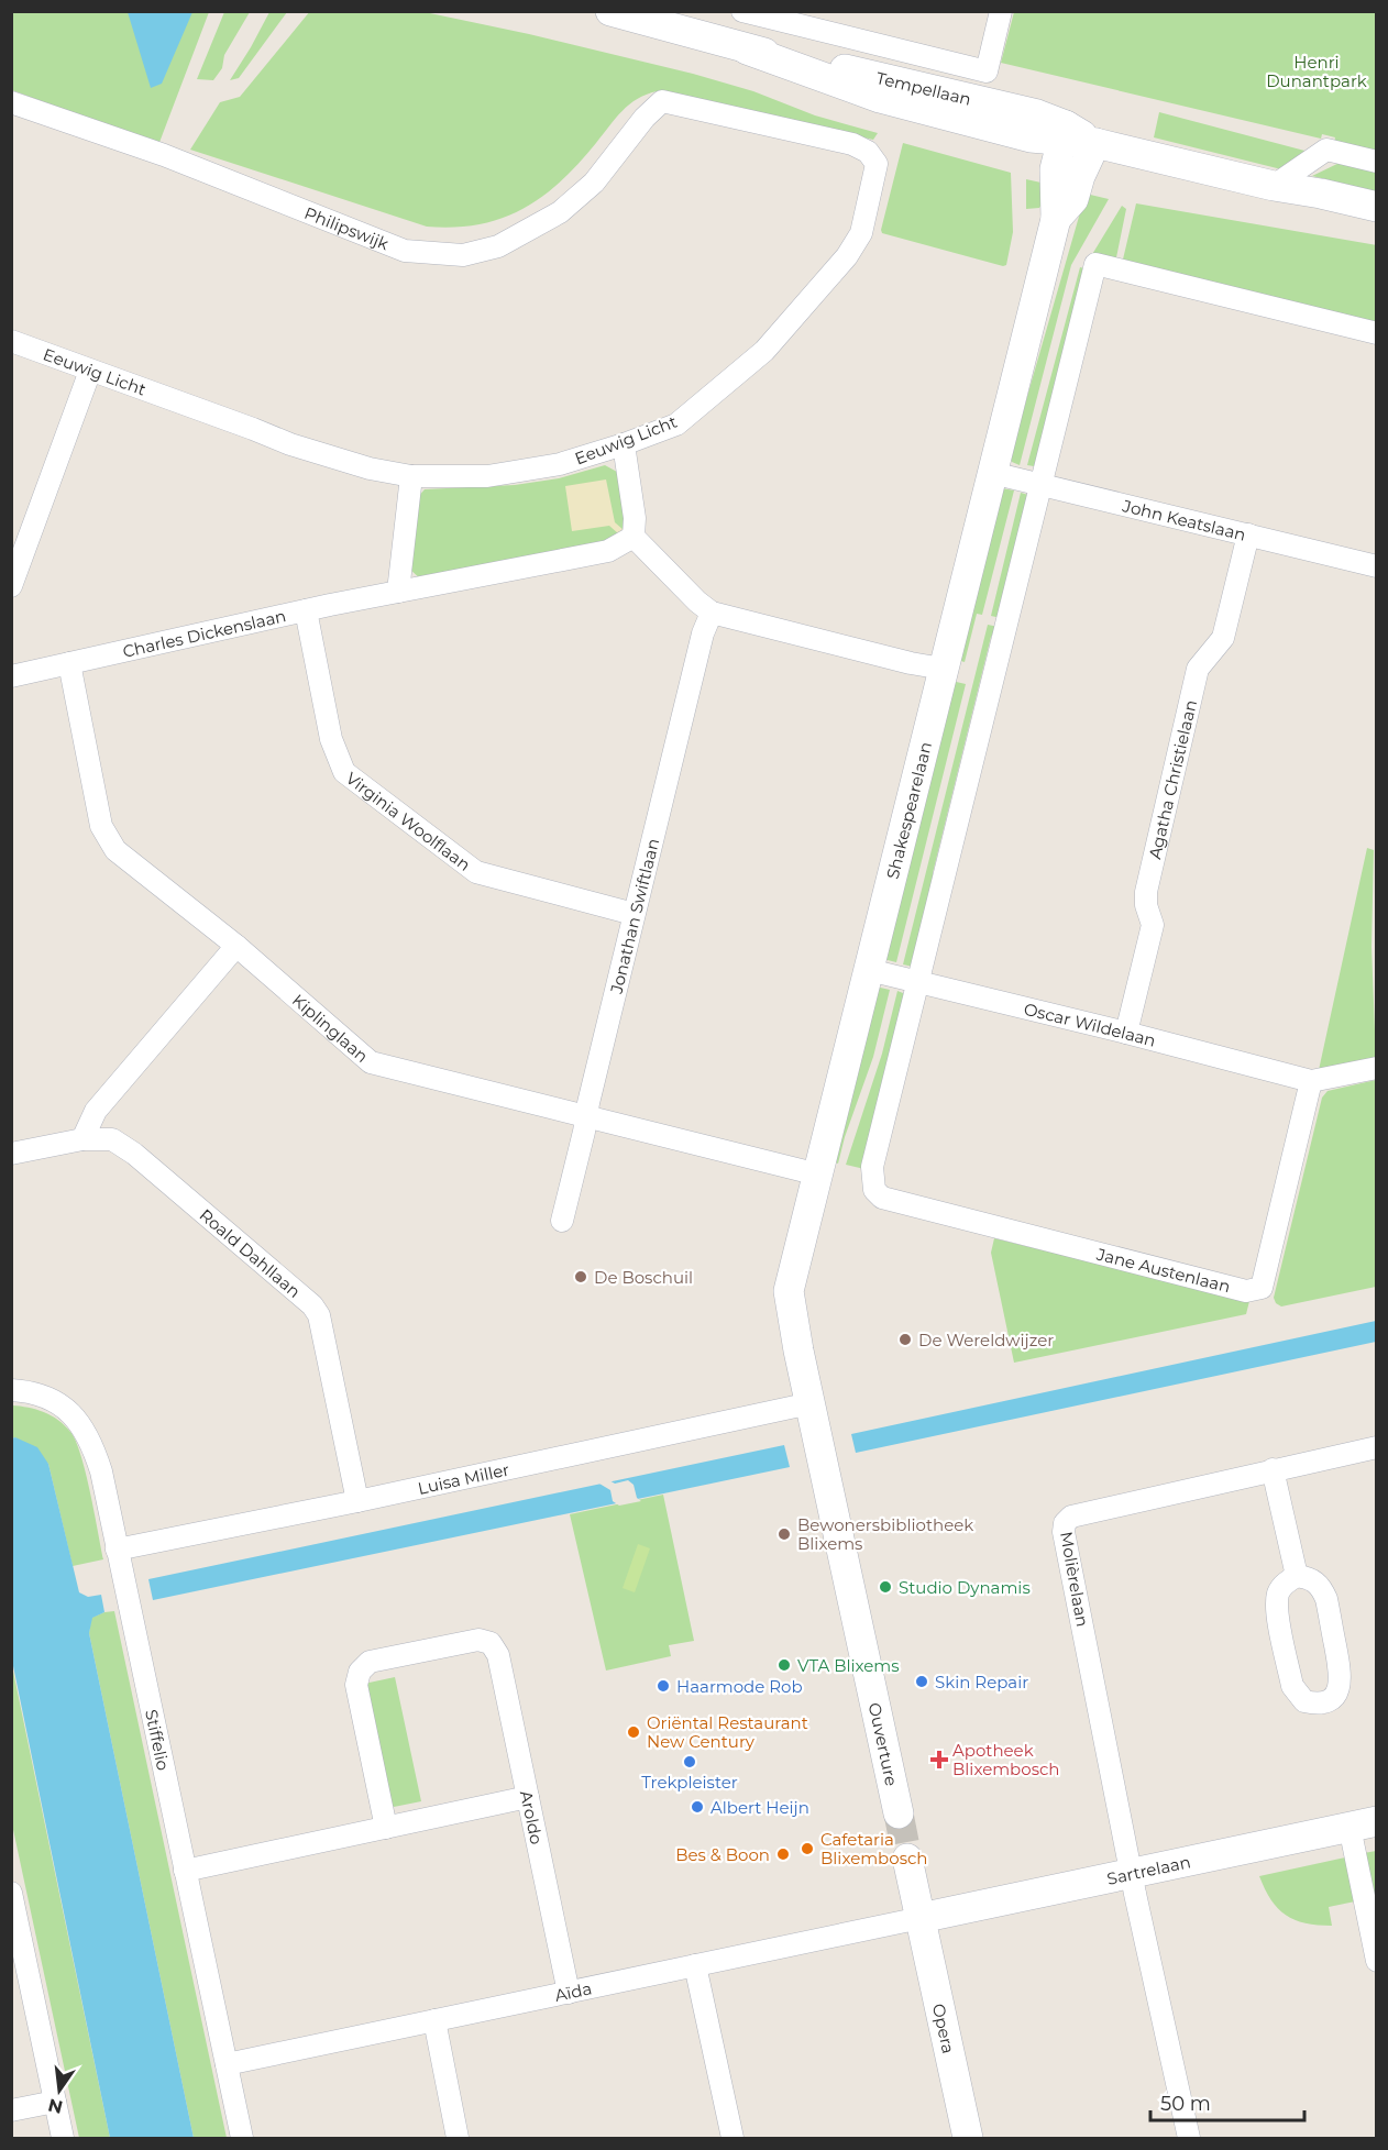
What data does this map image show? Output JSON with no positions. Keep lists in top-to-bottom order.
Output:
{
  "streets": {
    "street": [
      "Tempellaan",
      "Philipswijk",
      "Eeuwig Licht",
      "John Keatslaan",
      "Charles Dickenslaan",
      "Agatha Christielaan",
      "Shakespearelaan",
      "Virginia Woolflaan",
      "Jonathan Swiftlaan",
      "Oscar Wildelaan",
      "Kiplinglaan",
      "Roald Dahllaan",
      "Jane Austenlaan",
      "Luisa Miller",
      "Molièrelaan",
      "Stiffelio",
      "Ouverture",
      "Aroldo",
      "Sartrelaan",
      "Aïda",
      "Opera"
    ]
  },
  "crossings": [
    ["Tempellaan", "Shakespearelaan"],
    ["Philipswijk", "Eeuwig Licht"],
    ["John Keatslaan", "Agatha Christielaan"],
    ["John Keatslaan", "Shakespearelaan"],
    ["Charles Dickenslaan", "Virginia Woolflaan"],
    ["Charles Dickenslaan", "Kiplinglaan"],
    ["Agatha Christielaan", "Oscar Wildelaan"],
    ["Shakespearelaan", "Oscar Wildelaan"],
    ["Shakespearelaan", "Kiplinglaan"],
    ["Shakespearelaan", "Luisa Miller"],
    ["Shakespearelaan", "Ouverture"],
    ["Virginia Woolflaan", "Jonathan Swiftlaan"],
    ["Jonathan Swiftlaan", "Kiplinglaan"],
    ["Oscar Wildelaan", "Jane Austenlaan"],
    ["Roald Dahllaan", "Luisa Miller"],
    ["Luisa Miller", "Stiffelio"],
    ["Luisa Miller", "Ouverture"],
    ["Molièrelaan", "Sartrelaan"],
    ["Stiffelio", "Aïda"],
    ["Aroldo", "Aïda"],
    ["Sartrelaan", "Aïda"],
    ["Sartrelaan", "Opera"],
    ["Aïda", "Opera"]
  ],
  "parks": ["Henri Dunantpark"],
  "places": {
    "other": [
      "De Boschuil",
      "De Wereldwijzer",
      "Bewonersbibliotheek Blixems",
      "Studio Dynamis",
      "VTA Blixems",
      "Skin Repair",
      "Haarmode Rob",
      "Oriëntal Restaurant New Century",
      "Trekpleister",
      "Albert Heijn",
      "Cafetaria Blixembosch",
      "Bes & Boon"
    ],
    "health": ["Apotheek Blixembosch"]
  },
  "scale_bar": "50 m",
  "north": "bottom"
}
